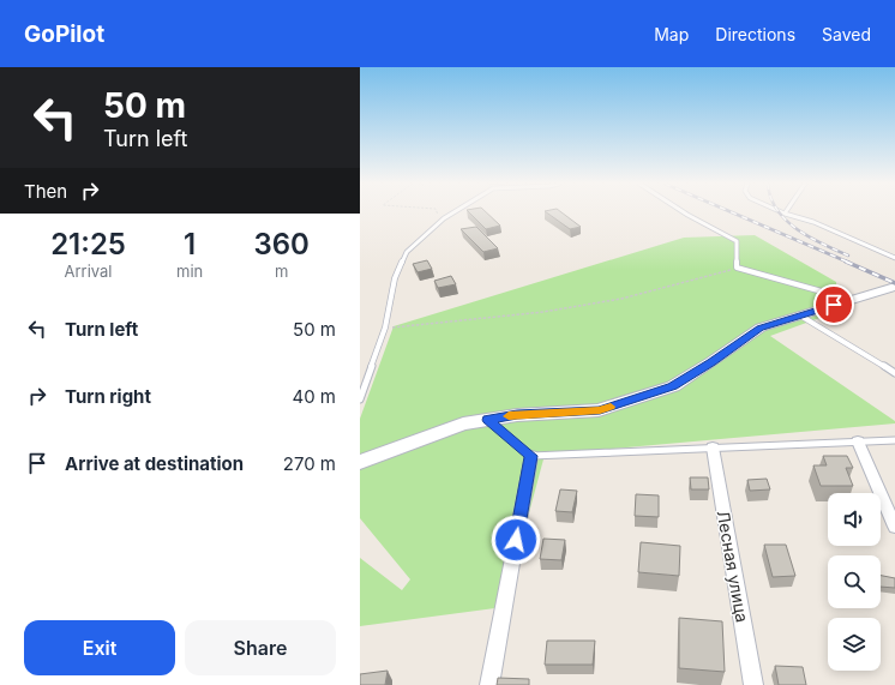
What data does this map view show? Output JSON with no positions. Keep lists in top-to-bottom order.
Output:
{
  "streets": {
    "street": ["Лесная улица"]
  },
  "page": {
    "header": "GoPilot",
    "nav": ["Map", "Directions", "Saved"],
    "turn": ["50 m", "Turn left"],
    "then": "Then",
    "eta": [
      "21:25",
      "Arrival",
      "1",
      "min",
      "360",
      "m"
    ],
    "list": [
      {
        "name": "Turn left",
        "value": "50 m"
      },
      {
        "name": "Turn right",
        "value": "40 m"
      },
      {
        "name": "Arrive at destination",
        "value": "270 m"
      }
    ],
    "buttons": ["Exit", "Share"]
  }
}
